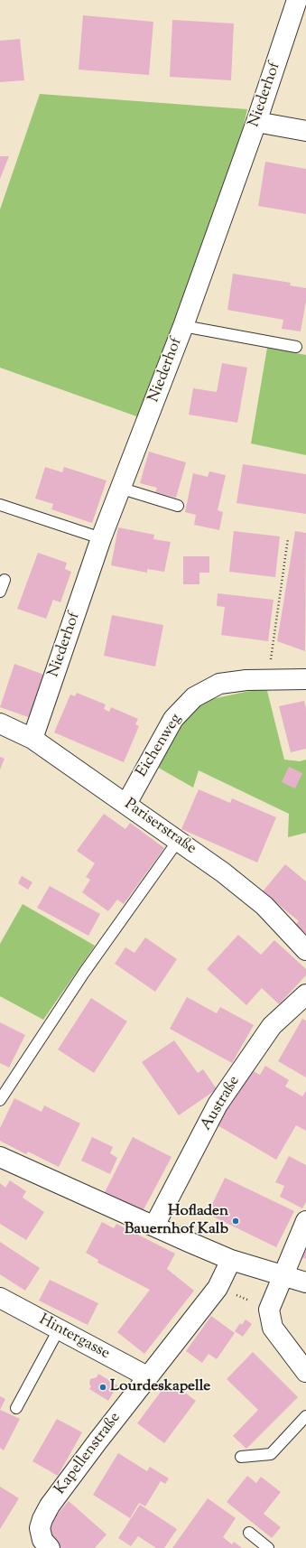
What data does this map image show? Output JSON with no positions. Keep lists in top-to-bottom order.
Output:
{
  "streets": {
    "street": [
      "Niederhof",
      "Eichenweg",
      "Pariserstraße",
      "Austraße",
      "Hintergasse",
      "Kapellenstraße"
    ]
  },
  "crossings": [
    ["Niederhof", "Pariserstraße"],
    ["Eichenweg", "Pariserstraße"],
    ["Hintergasse", "Kapellenstraße"]
  ],
  "places": ["Hofladen Bauernhof Kalb", "Lourdeskapelle"]
}
